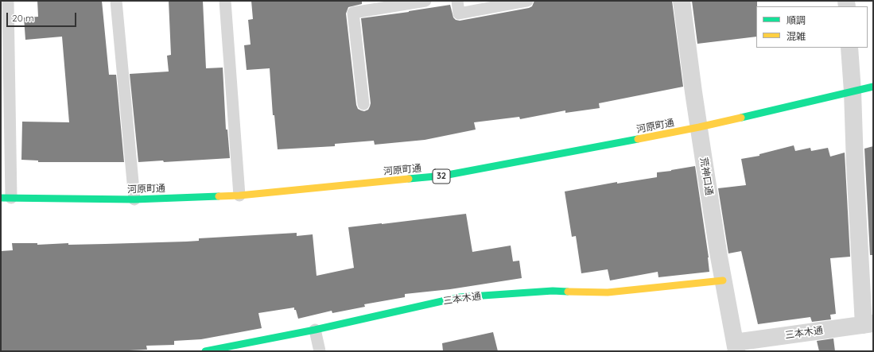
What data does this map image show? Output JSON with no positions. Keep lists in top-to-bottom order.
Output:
{
  "streets": {
    "main road": ["河原町通", "32", "三本木通"],
    "street": ["荒神口通"]
  },
  "crossings": [
    ["河原町通", "荒神口通"],
    ["荒神口通", "三本木通"]
  ],
  "legend": ["順調", "混雑"],
  "scale_bar": "20 m"
}
